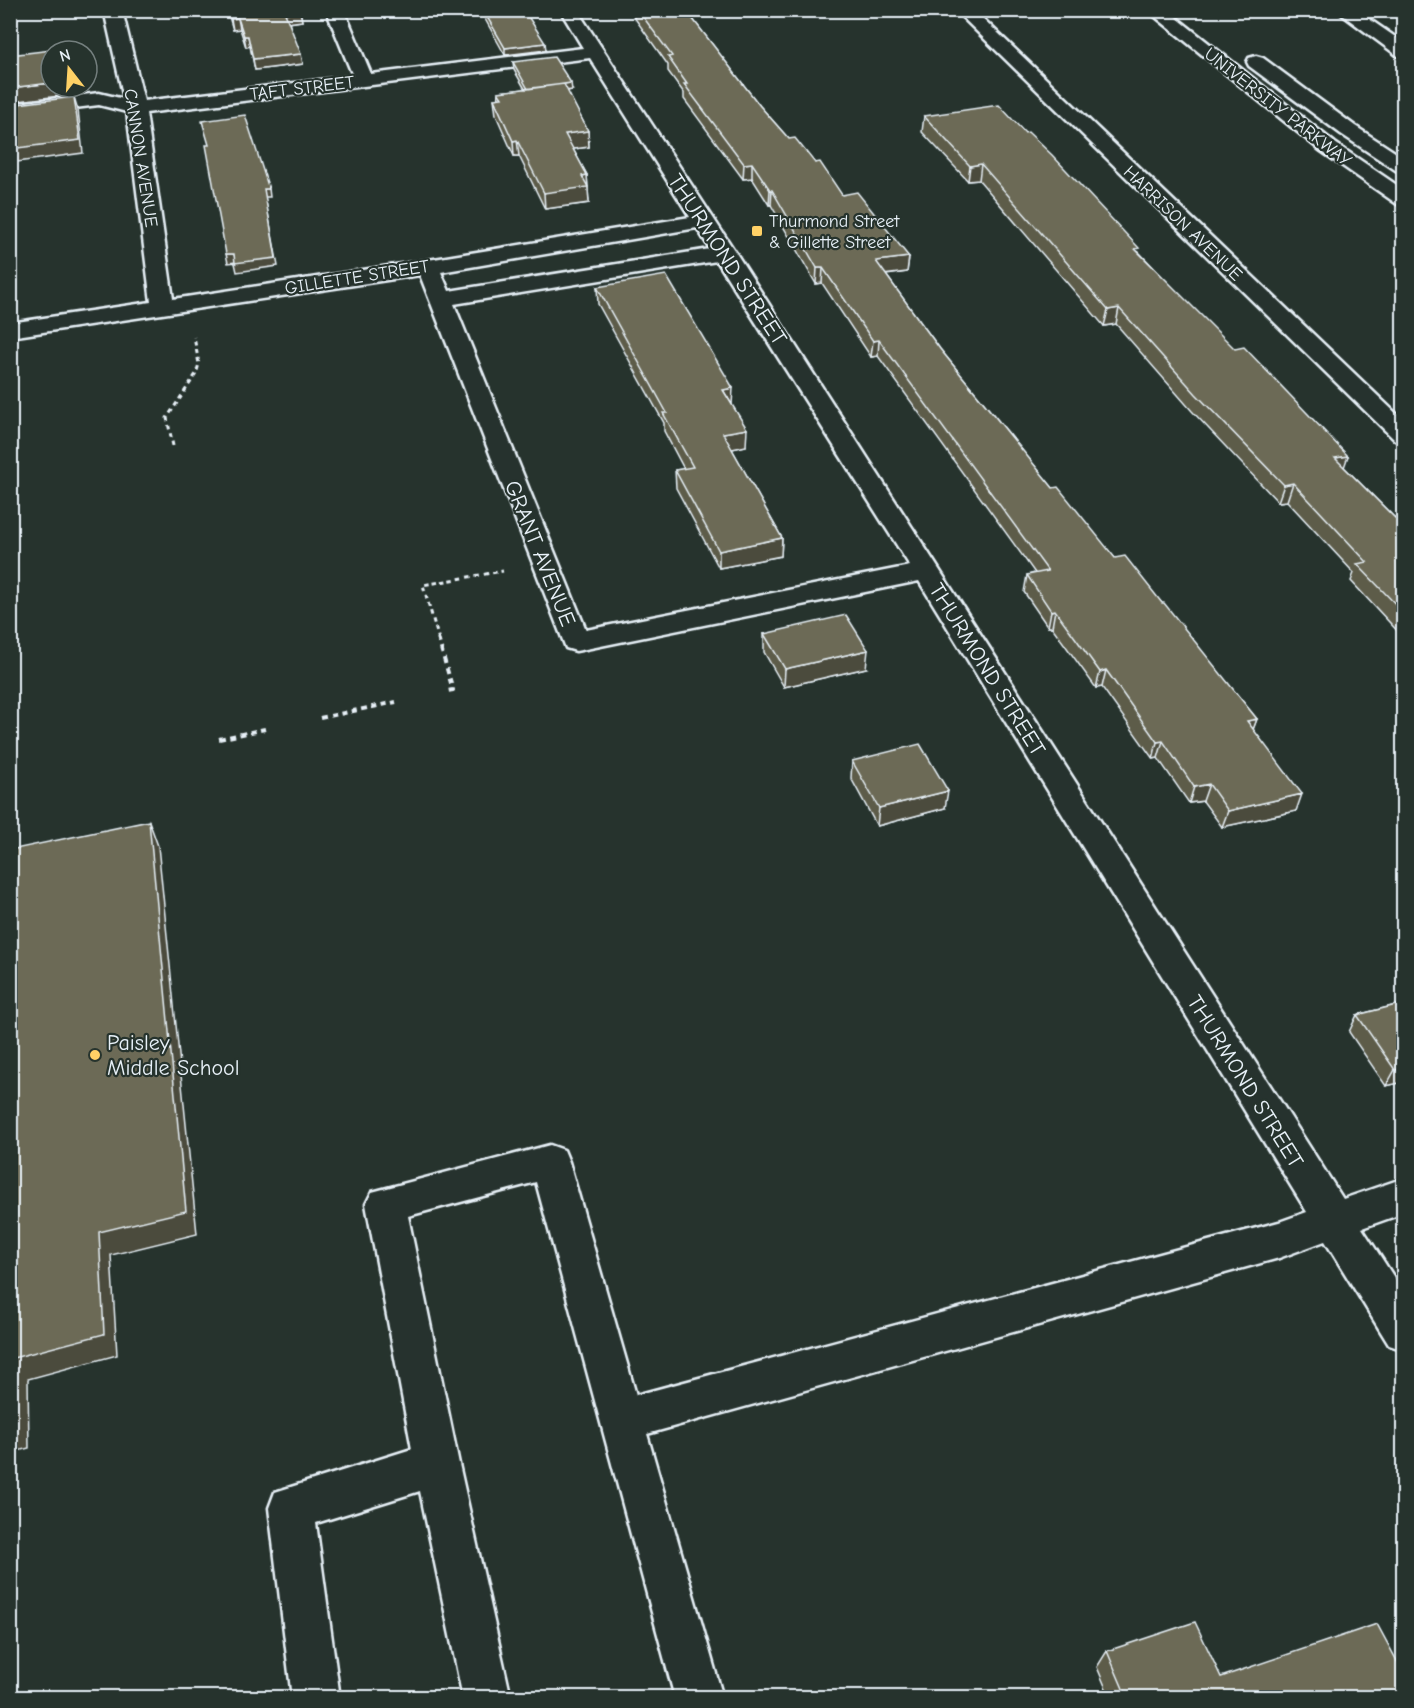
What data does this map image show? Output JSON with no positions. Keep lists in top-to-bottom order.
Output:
{
  "streets": {
    "street": [
      "TAFT STREET",
      "UNIVERSITY PARKWAY",
      "CANNON AVENUE",
      "HARRISON AVENUE",
      "THURMOND STREET",
      "GILLETTE STREET",
      "GRANT AVENUE"
    ]
  },
  "crossings": [
    ["TAFT STREET", "CANNON AVENUE"],
    ["TAFT STREET", "THURMOND STREET"],
    ["CANNON AVENUE", "GILLETTE STREET"],
    ["THURMOND STREET", "GILLETTE STREET"],
    ["THURMOND STREET", "GRANT AVENUE"],
    ["GILLETTE STREET", "GRANT AVENUE"]
  ],
  "places": {
    "transit": ["Thurmond Street & Gillette Street"],
    "other": ["Paisley Middle School"]
  },
  "north": "top"
}
